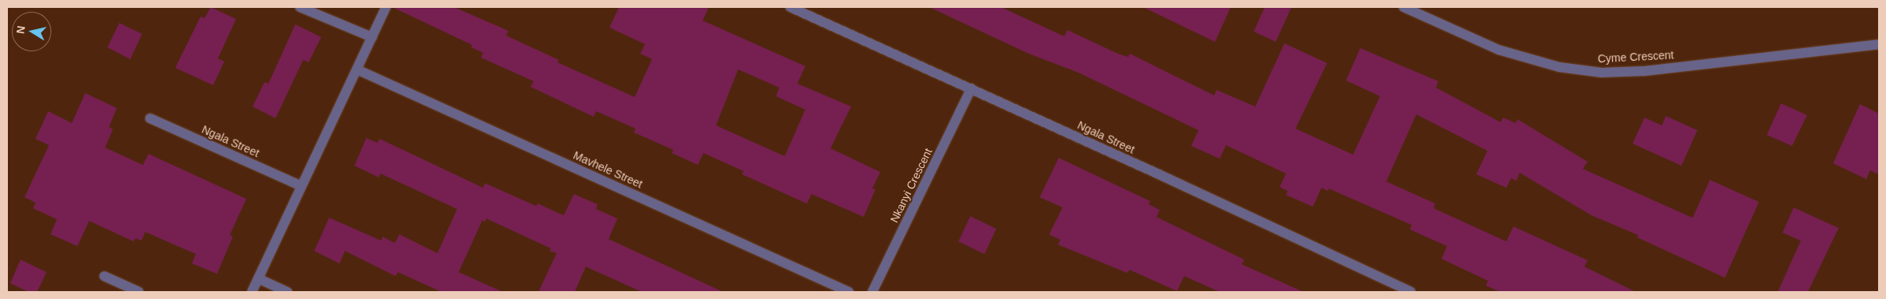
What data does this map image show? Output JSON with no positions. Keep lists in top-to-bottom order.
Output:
{
  "streets": {
    "street": [
      "Cyme Crescent",
      "Ngala Street",
      "Mavhele Street",
      "Nkanyi Crescent"
    ]
  },
  "crossings": [
    ["Ngala Street", "Nkanyi Crescent"]
  ],
  "north": "left"
}
